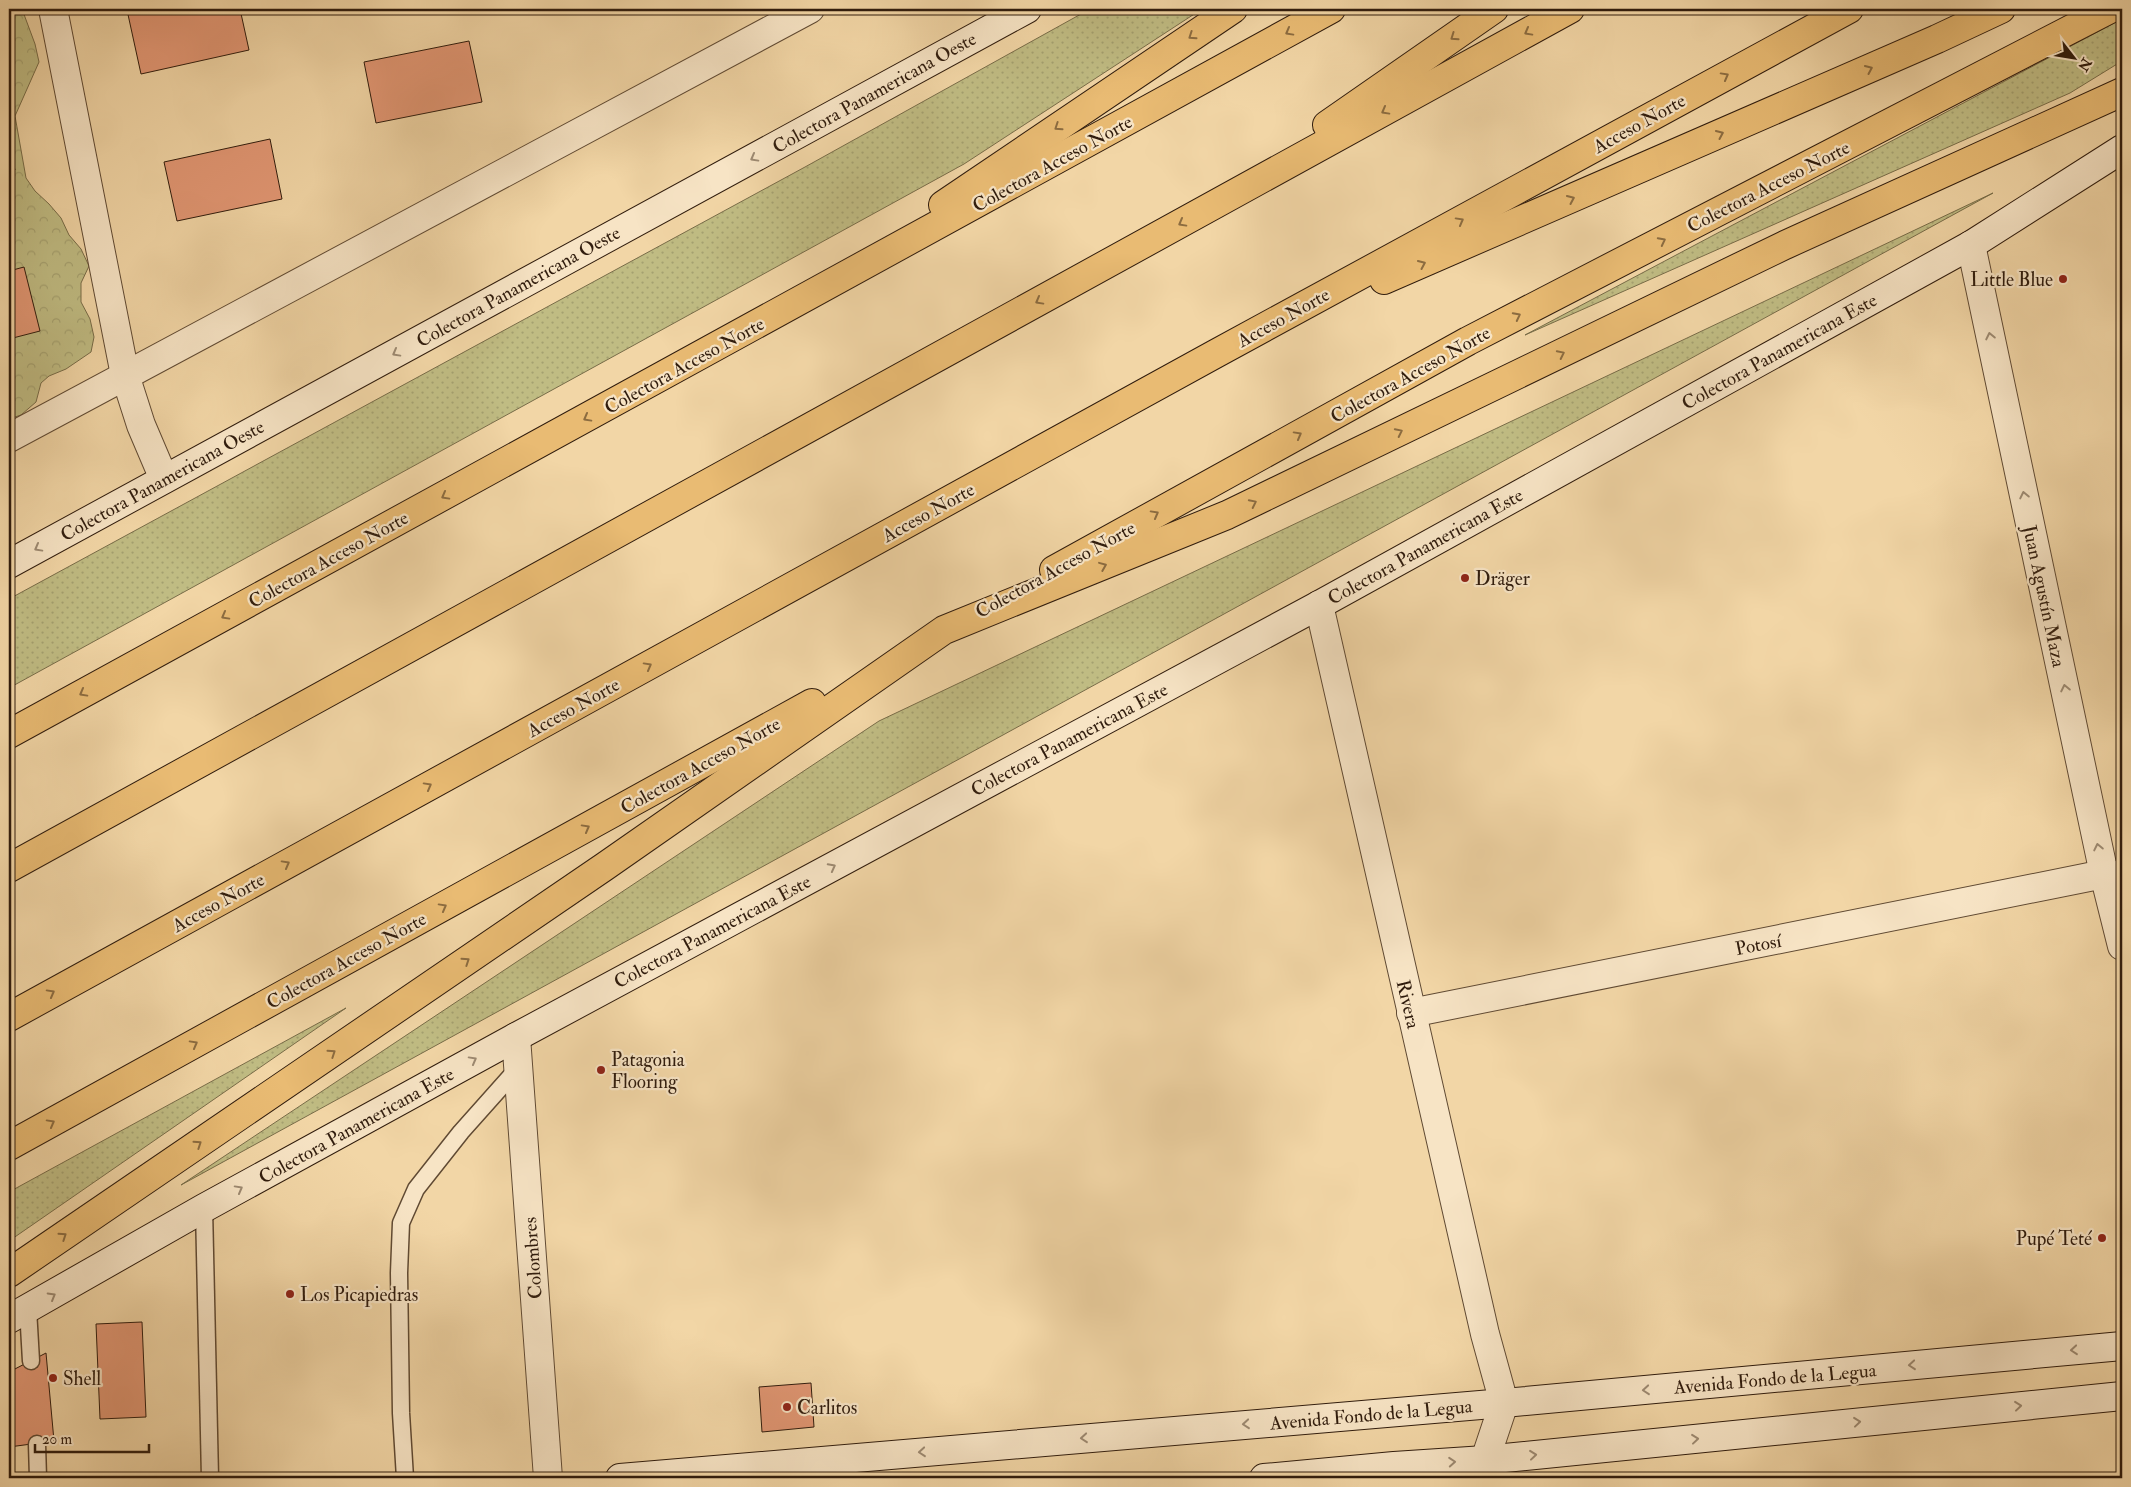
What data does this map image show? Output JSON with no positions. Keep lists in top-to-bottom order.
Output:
{
  "streets": {
    "highway": ["Acceso Norte", "Colectora Acceso Norte"],
    "street": [
      "Colectora Panamericana Oeste",
      "Colectora Panamericana Este",
      "Juan Agustín Maza",
      "Potosí",
      "Rivera",
      "Colombres",
      "Avenida Fondo de la Legua"
    ]
  },
  "crossings": [
    ["Colectora Panamericana Este", "Juan Agustín Maza"],
    ["Colectora Panamericana Este", "Rivera"],
    ["Colectora Panamericana Este", "Colombres"],
    ["Juan Agustín Maza", "Potosí"],
    ["Potosí", "Rivera"],
    ["Rivera", "Avenida Fondo de la Legua"]
  ],
  "one_way": ["Colectora Panamericana Este", "Juan Agustín Maza"],
  "places": [
    "Little Blue",
    "Dräger",
    "Patagonia Flooring",
    "Pupé Teté",
    "Los Picapiedras",
    "Shell",
    "Carlitos"
  ],
  "scale_bar": "20 m",
  "north": "bottom right"
}
